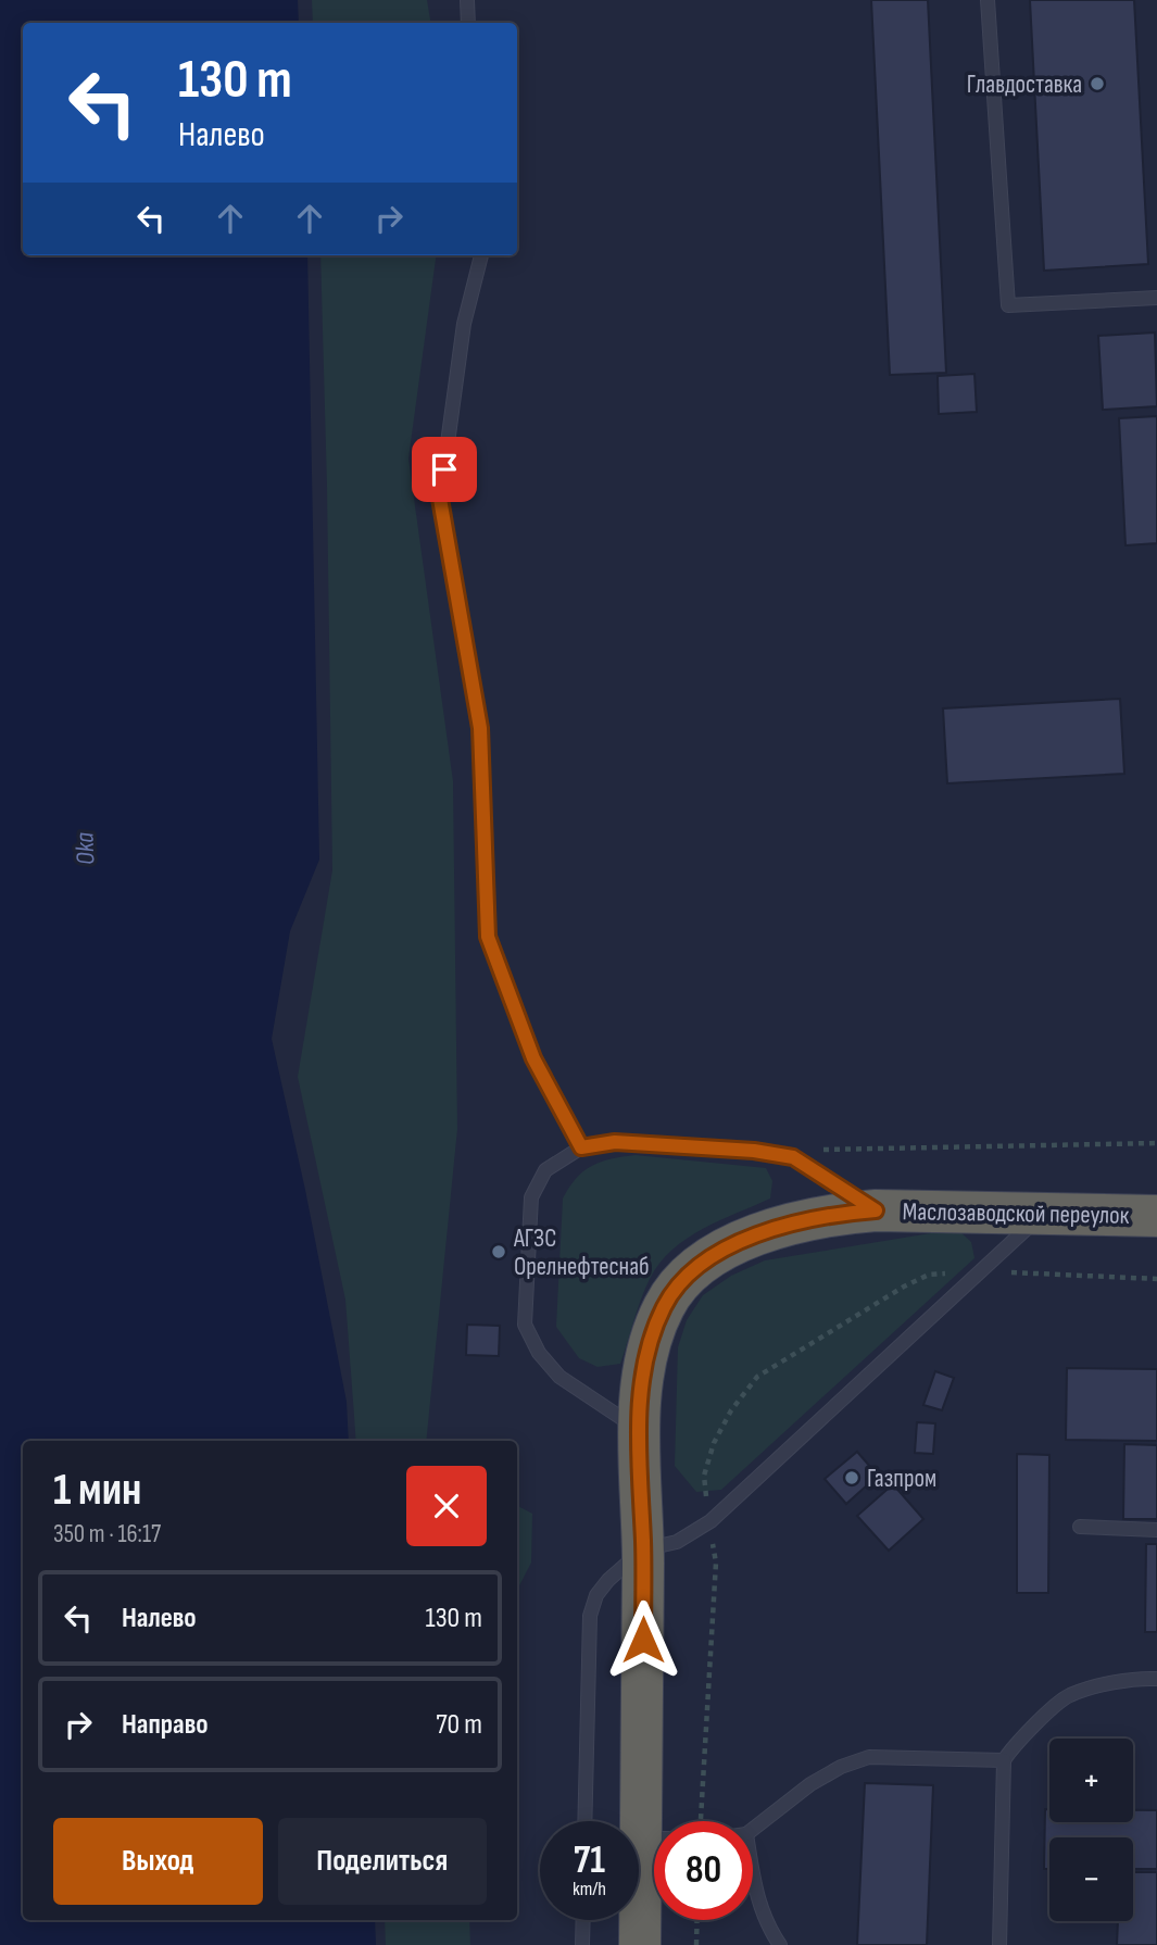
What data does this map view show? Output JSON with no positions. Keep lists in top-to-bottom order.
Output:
{
  "streets": {
    "highway": ["Маслозаводской переулок"]
  },
  "water": ["Oka"],
  "places": ["Главдоставка", "АГЗС Орелнефтеснаб", "Газпром"],
  "page": {
    "turn": ["130 m", "Налево"],
    "heading": ["1 мин", "350 m · 16:17"],
    "list": [
      {
        "name": "Налево",
        "value": "130 m"
      },
      {
        "name": "Направо",
        "value": "70 m"
      }
    ],
    "map_buttons": ["+", "−"],
    "buttons": ["Выход", "Поделиться"],
    "speed": "71 km/h",
    "limit": "80"
  }
}
